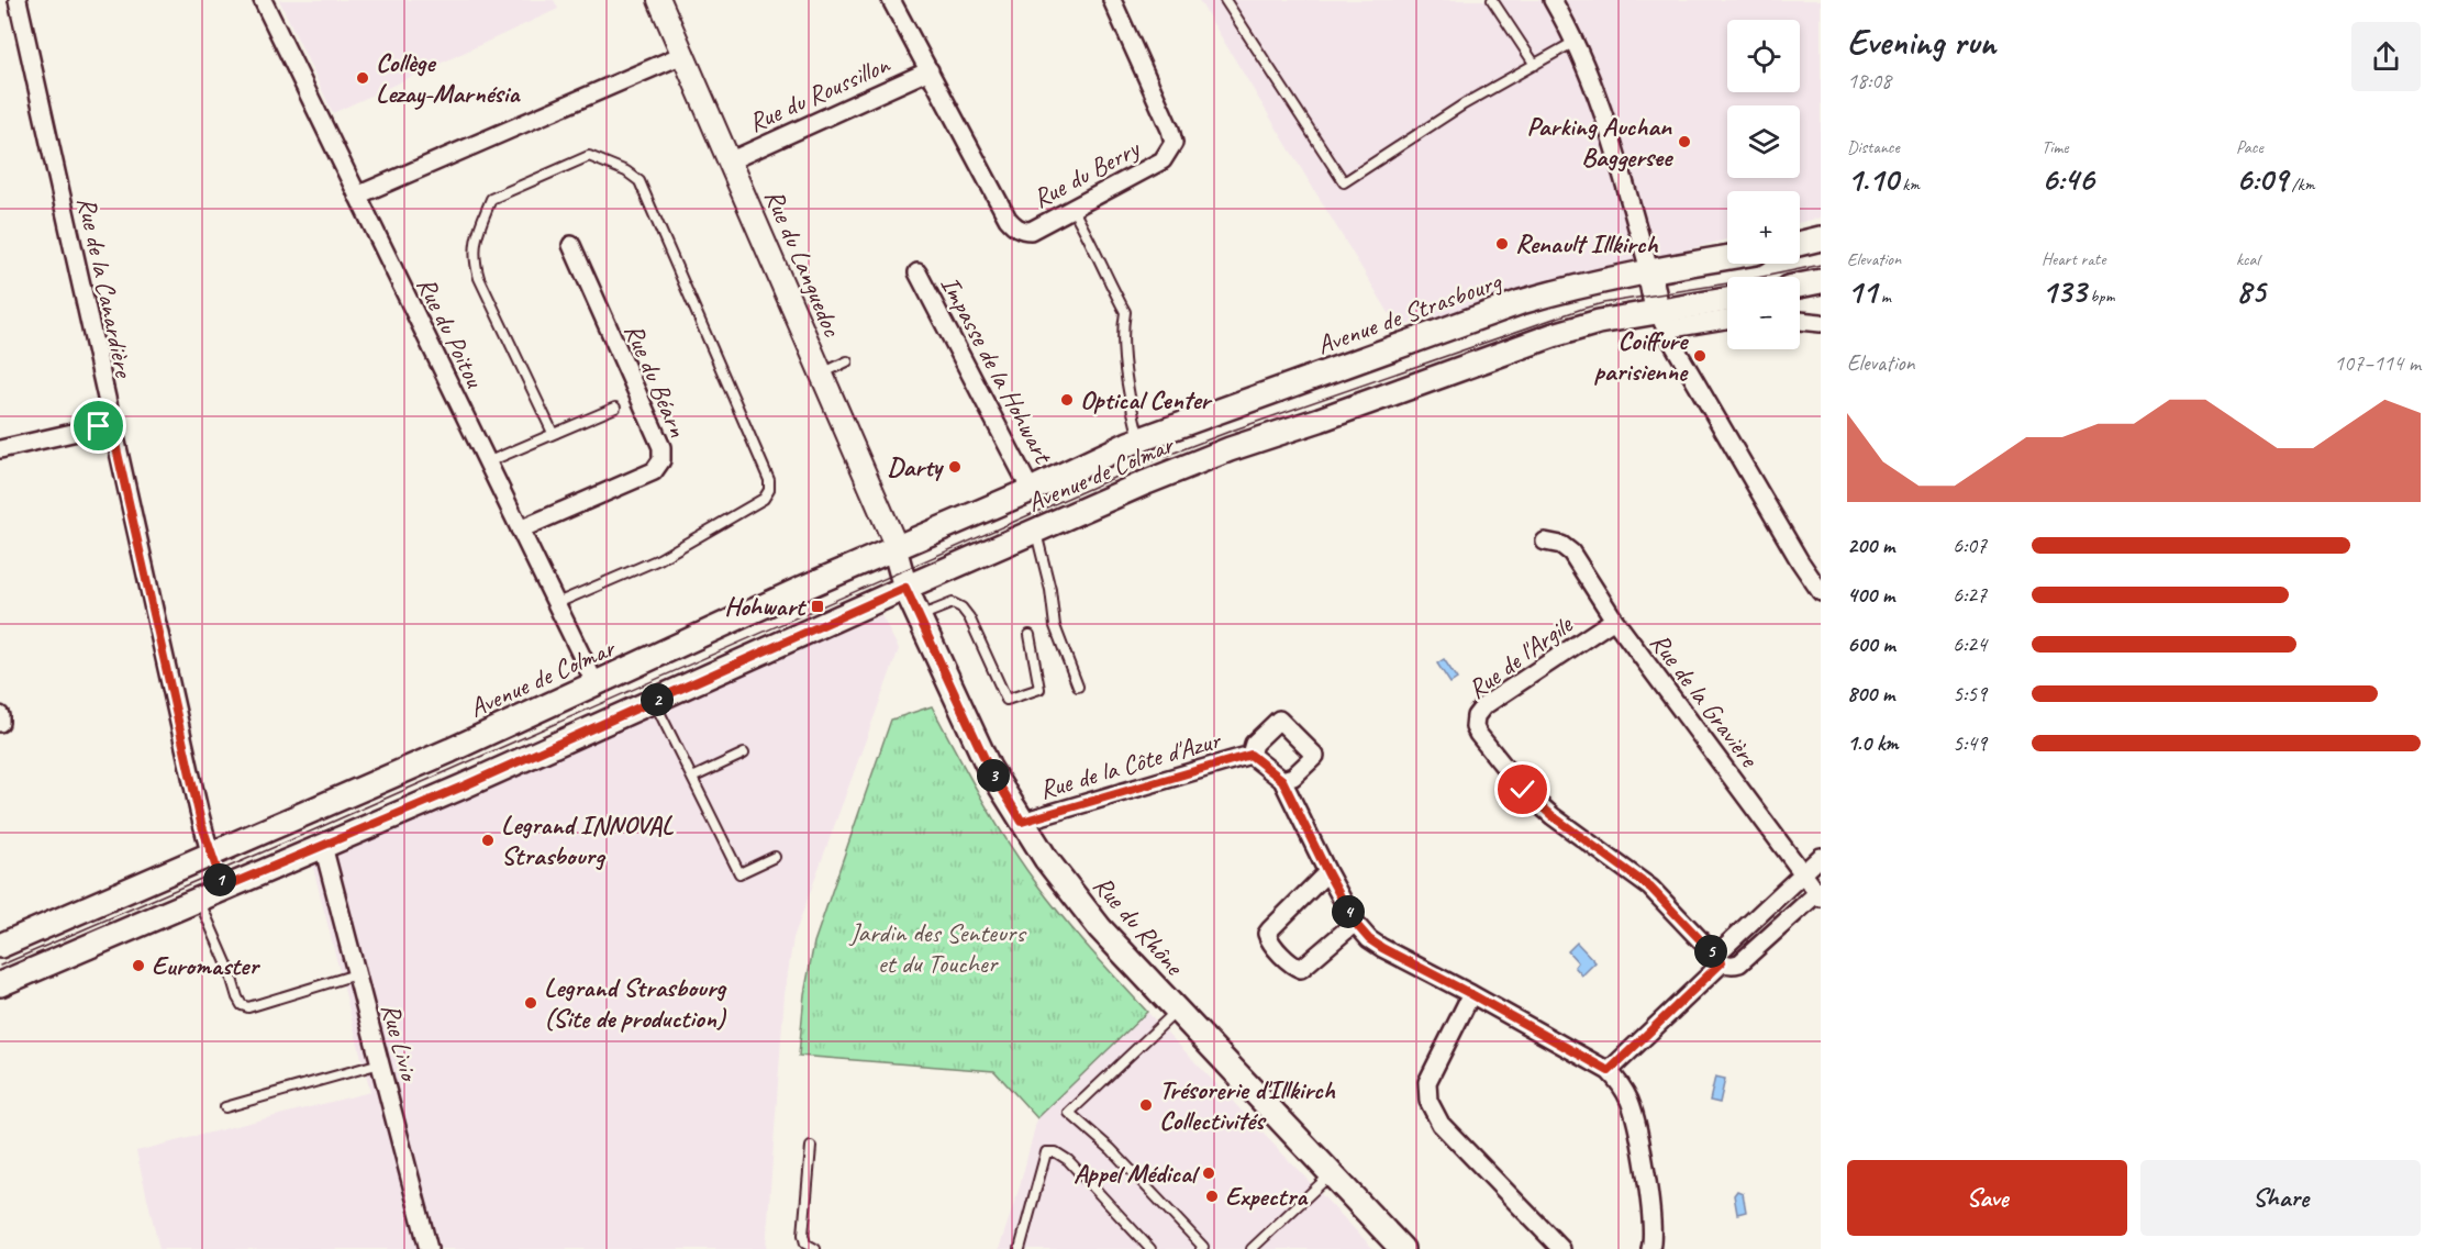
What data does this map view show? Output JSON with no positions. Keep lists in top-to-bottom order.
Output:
{
  "streets": {
    "main road": ["Avenue de Strasbourg", "Avenue de Colmar", "Rue du Rhône"],
    "street": [
      "Rue du Roussillon",
      "Rue du Berry",
      "Rue du Languedoc",
      "Rue de la Canardière",
      "Rue du Poitou",
      "Impasse de la Hohwart",
      "Rue du Béarn",
      "Rue de l'Argile",
      "Rue de la Gravière",
      "Rue de la Côte d'Azur",
      "Rue Livio"
    ]
  },
  "crossings": [
    ["Rue du Roussillon", "Rue du Berry"],
    ["Rue du Roussillon", "Rue du Languedoc"],
    ["Rue du Languedoc", "Avenue de Colmar"],
    ["Rue de la Canardière", "Avenue de Colmar"],
    ["Avenue de Strasbourg", "Avenue de Colmar"],
    ["Rue du Poitou", "Rue du Béarn"],
    ["Rue du Poitou", "Avenue de Colmar"],
    ["Impasse de la Hohwart", "Avenue de Colmar"],
    ["Avenue de Colmar", "Rue du Rhône"],
    ["Avenue de Colmar", "Rue Livio"],
    ["Rue de l'Argile", "Rue de la Gravière"],
    ["Rue de la Côte d'Azur", "Rue du Rhône"]
  ],
  "parks": ["Jardin des Senteurs et du Toucher"],
  "places": {
    "other": [
      "Collège Lezay-Marnésia",
      "Parking Auchan Baggersee",
      "Renault Illkirch",
      "Coiffure parisienne",
      "Optical Center",
      "Darty",
      "Legrand INNOVAL Strasbourg",
      "Euromaster",
      "Legrand Strasbourg (Site de production)",
      "Trésorerie d'Illkirch Collectivités",
      "Appel Médical",
      "Expectra"
    ],
    "transit": ["Hohwart"]
  },
  "page": {
    "heading": ["Evening run", "18:08"],
    "map_buttons": ["+", "−"],
    "stats": [
      ["Distance", "1.10 km"],
      ["Time", "6:46"],
      ["Pace", "6:09 /km"],
      ["Elevation", "11 m"],
      ["Heart rate", "133 bpm"],
      ["kcal", "85"]
    ],
    "chart": ["Elevation", "107–114 m"],
    "list": [
      {
        "name": "200 m",
        "note": "6:07"
      },
      {
        "name": "400 m",
        "note": "6:27"
      },
      {
        "name": "600 m",
        "note": "6:24"
      },
      {
        "name": "800 m",
        "note": "5:59"
      },
      {
        "name": "1.0 km",
        "note": "5:49"
      }
    ],
    "pins": [
      "2",
      "3",
      "1",
      "4",
      "5"
    ],
    "buttons": ["Save", "Share"]
  }
}
